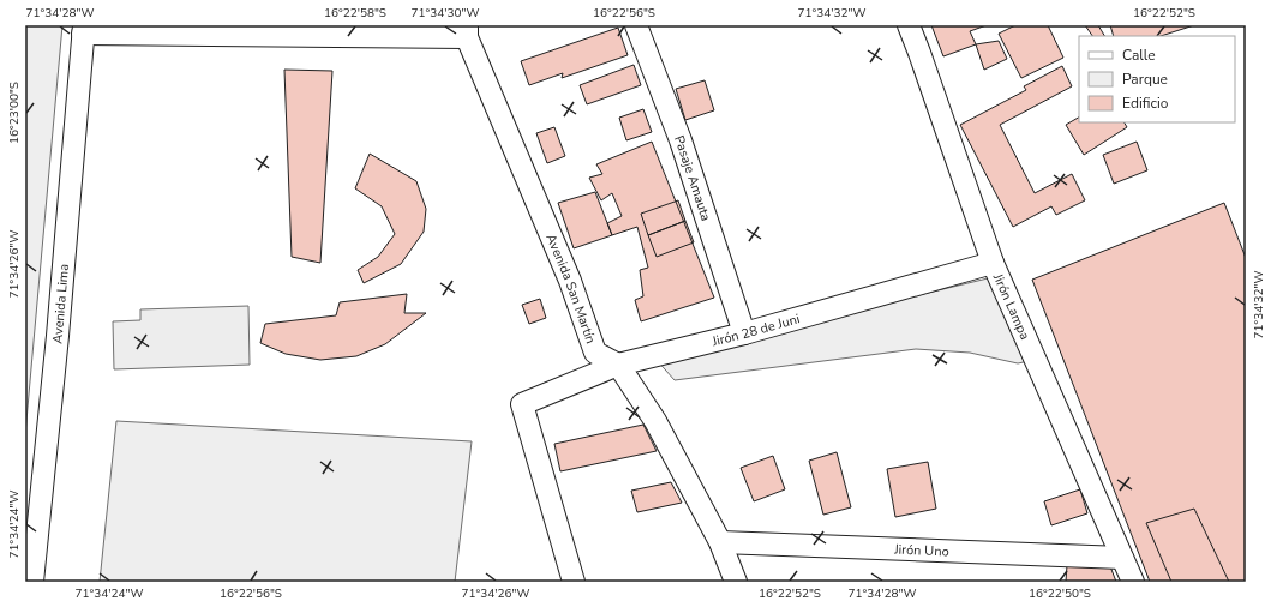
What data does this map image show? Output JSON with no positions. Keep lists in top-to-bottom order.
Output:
{
  "streets": {
    "street": [
      "Pasaje Amauta",
      "Avenida San Martín",
      "Avenida Lima",
      "Jirón Lampa",
      "Jirón 28 de Juni",
      "Jirón Uno"
    ]
  },
  "crossings": [
    ["Pasaje Amauta", "Jirón 28 de Juni"],
    ["Avenida San Martín", "Jirón 28 de Juni"],
    ["Avenida San Martín", "Jirón Uno"],
    ["Jirón Lampa", "Jirón 28 de Juni"],
    ["Jirón Lampa", "Jirón Uno"]
  ],
  "legend": ["Calle", "Parque", "Edificio"],
  "coordinates": [
    "71°34'28\"W",
    "16°22'58\"S",
    "71°34'30\"W",
    "16°22'56\"S",
    "71°34'32\"W",
    "16°22'52\"S",
    "16°23'00\"S",
    "71°34'26\"W",
    "71°34'24\"W",
    "16°22'50\"S"
  ]
}
